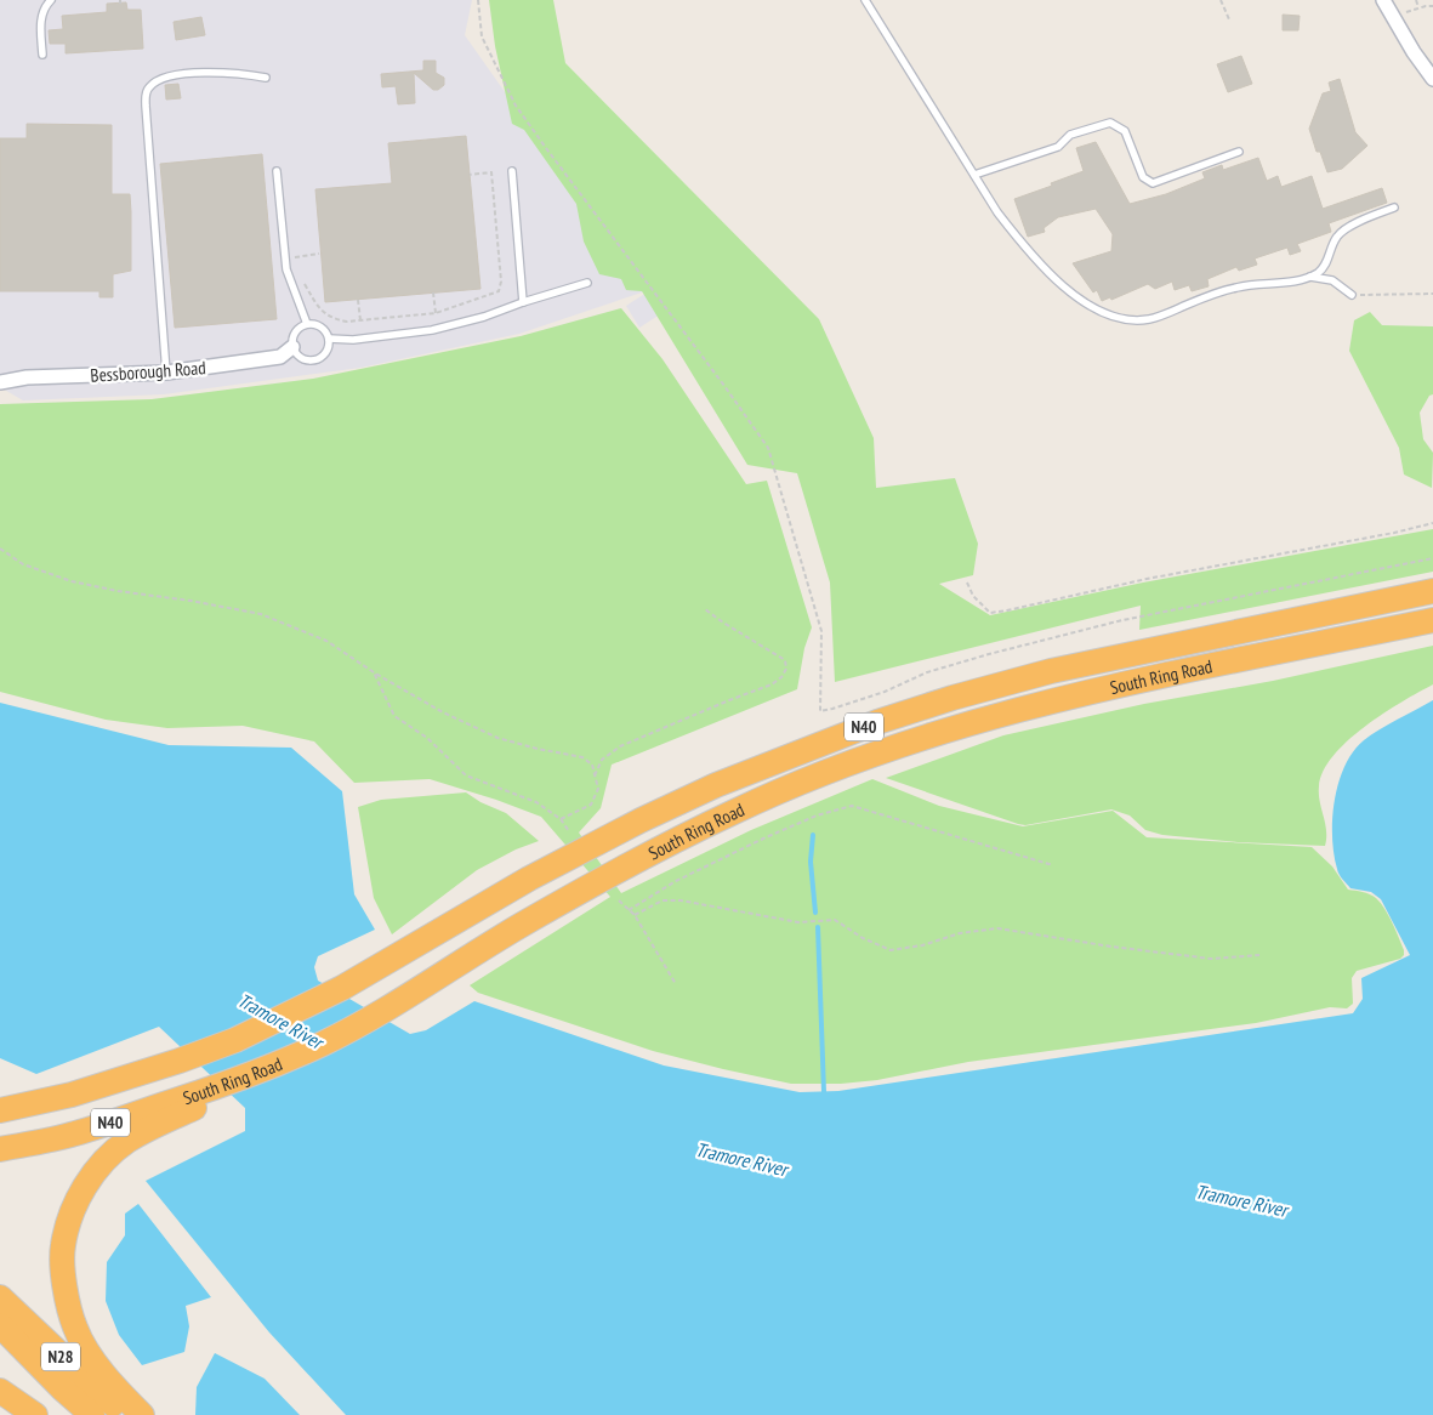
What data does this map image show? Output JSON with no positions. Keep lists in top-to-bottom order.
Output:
{
  "streets": {
    "highway": ["South Ring Road", "N40", "N28"],
    "street": ["Bessborough Road"]
  },
  "water": ["Tramore River"]
}
